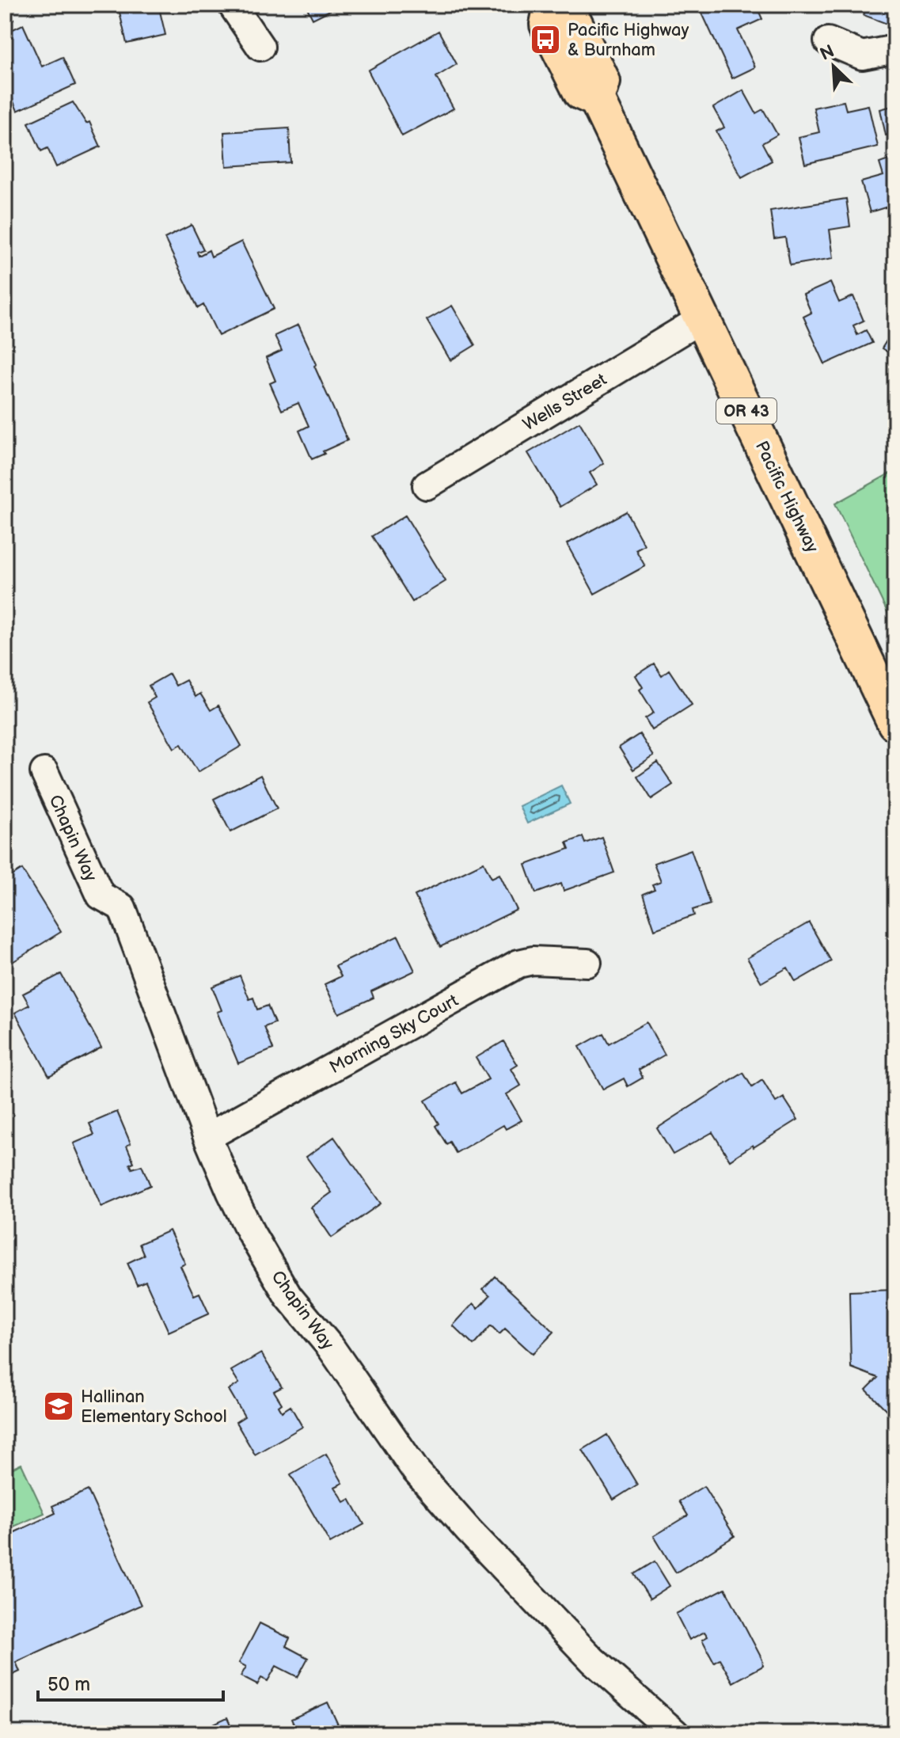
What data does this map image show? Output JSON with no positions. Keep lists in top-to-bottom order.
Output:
{
  "streets": {
    "main road": ["OR 43", "Pacific Highway"],
    "street": ["Wells Street", "Chapin Way", "Morning Sky Court"]
  },
  "crossings": [
    ["Wells Street", "Pacific Highway"],
    ["Chapin Way", "Morning Sky Court"]
  ],
  "places": {
    "bus stop": ["Pacific Highway & Burnham"],
    "school or university": ["Hallinan Elementary School"]
  },
  "scale_bar": "50 m",
  "north": "top left"
}
